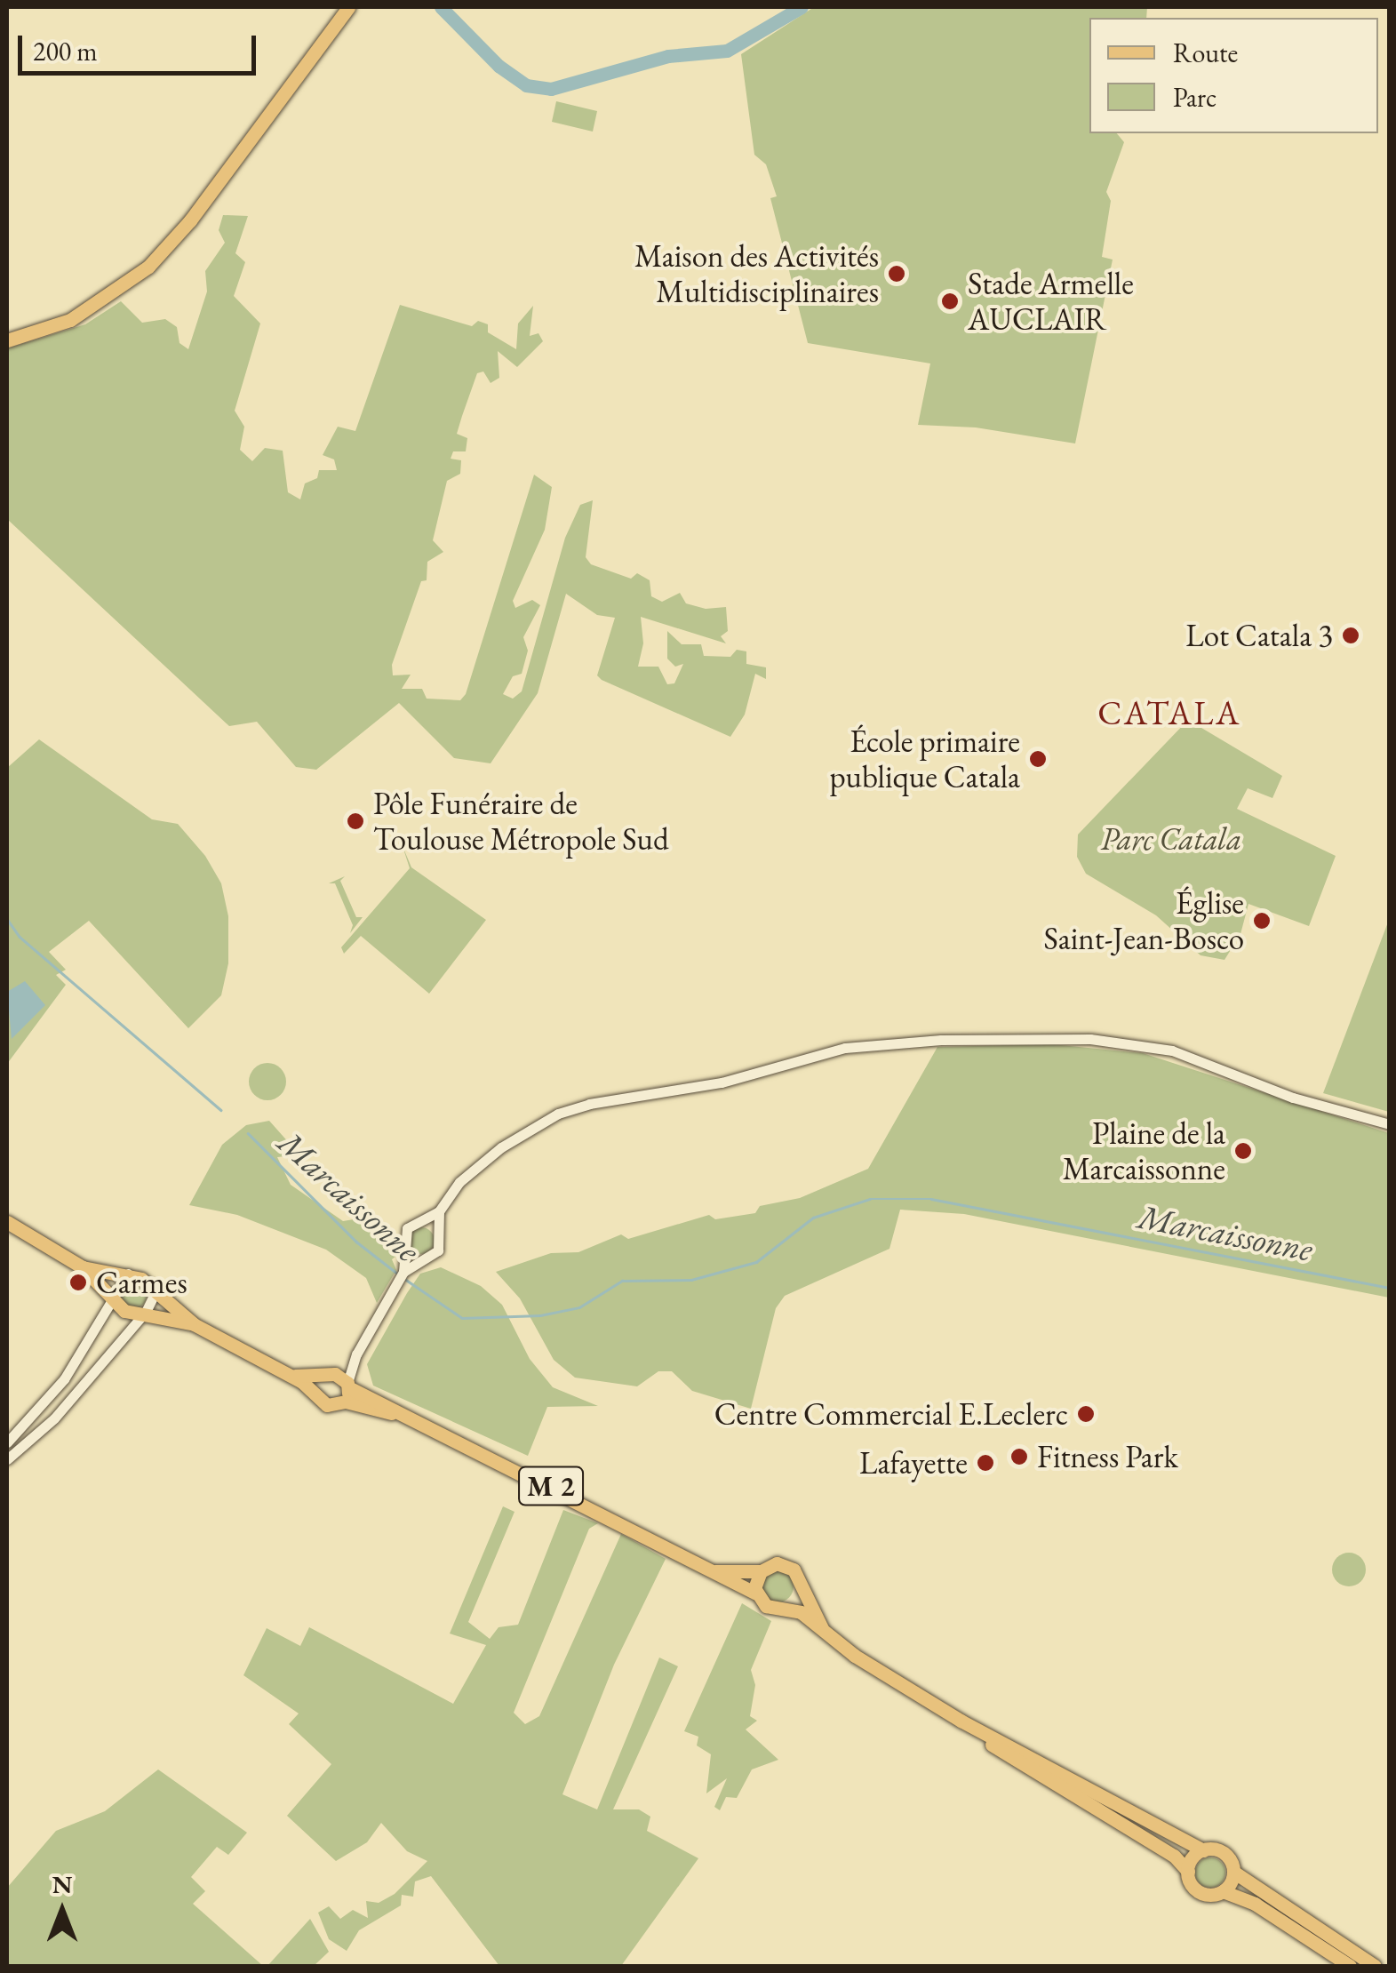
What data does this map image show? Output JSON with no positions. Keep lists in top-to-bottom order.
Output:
{
  "streets": {
    "main road": ["M 2"]
  },
  "districts": ["CATALA"],
  "water": ["Marcaissonne"],
  "parks": ["Parc Catala"],
  "places": [
    "Maison des Activités Multidisciplinaires",
    "Stade Armelle AUCLAIR",
    "Lot Catala 3",
    "École primaire publique Catala",
    "Pôle Funéraire de Toulouse Métropole Sud",
    "Église Saint-Jean-Bosco",
    "Plaine de la Marcaissonne",
    "Carmes",
    "Centre Commercial E.Leclerc",
    "Fitness Park",
    "Lafayette"
  ],
  "legend": ["Route", "Parc"],
  "scale_bar": "200 m",
  "north": "top"
}
